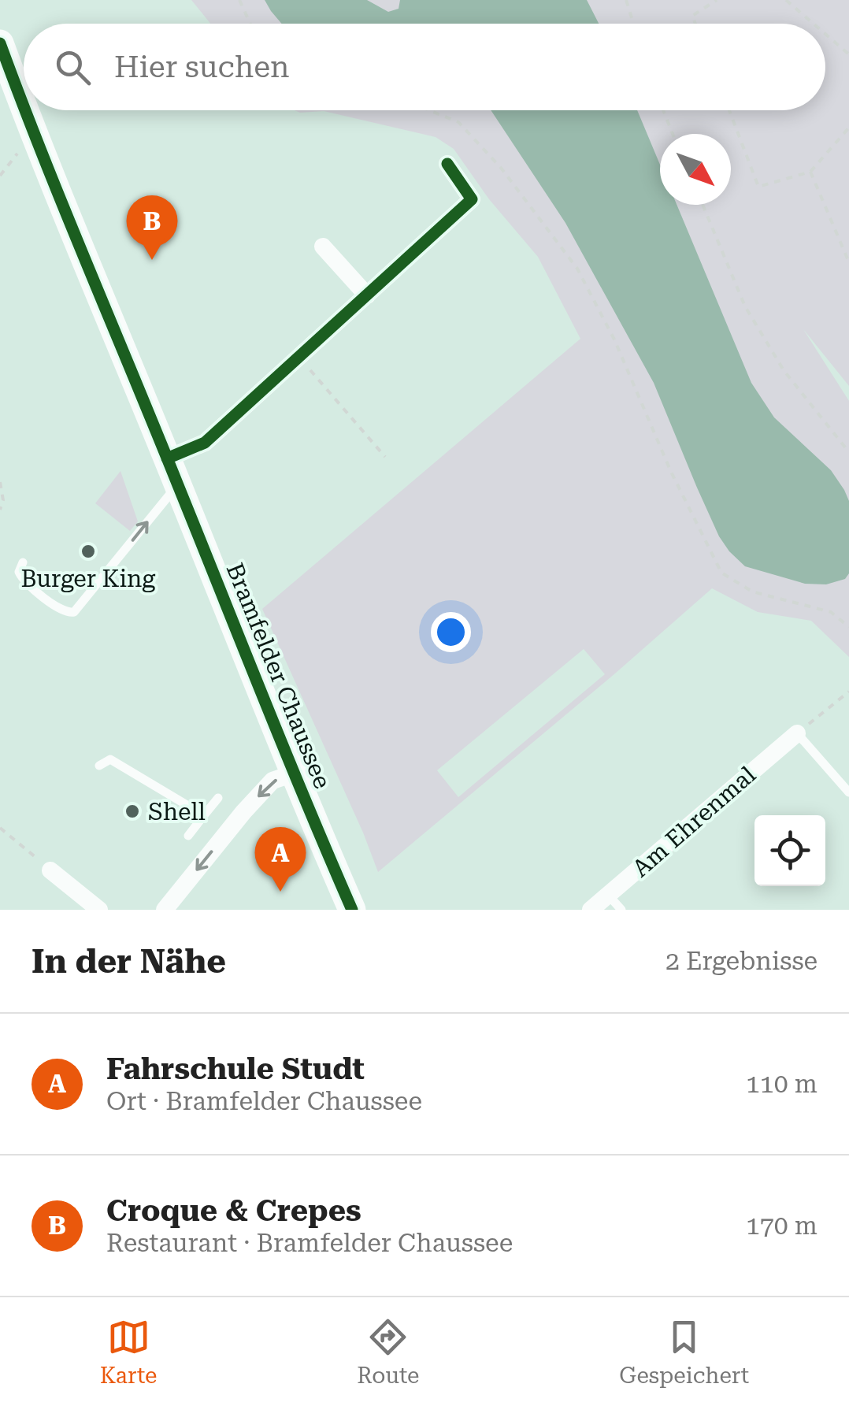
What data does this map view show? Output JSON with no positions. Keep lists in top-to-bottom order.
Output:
{
  "streets": {
    "main road": ["Bramfelder Chaussee"],
    "street": ["Am Ehrenmal"]
  },
  "places": ["Burger King", "Shell"],
  "north": "bottom right",
  "page": {
    "search": "Hier suchen",
    "pins": ["B", "A"],
    "heading": ["In der Nähe", "2 Ergebnisse"],
    "list": [
      {
        "mark": "A",
        "name": "Fahrschule Studt",
        "note": "Ort · Bramfelder Chaussee",
        "value": "110 m"
      },
      {
        "mark": "B",
        "name": "Croque & Crepes",
        "note": "Restaurant · Bramfelder Chaussee",
        "value": "170 m"
      }
    ],
    "nav": ["Karte", "Route", "Gespeichert"]
  }
}
